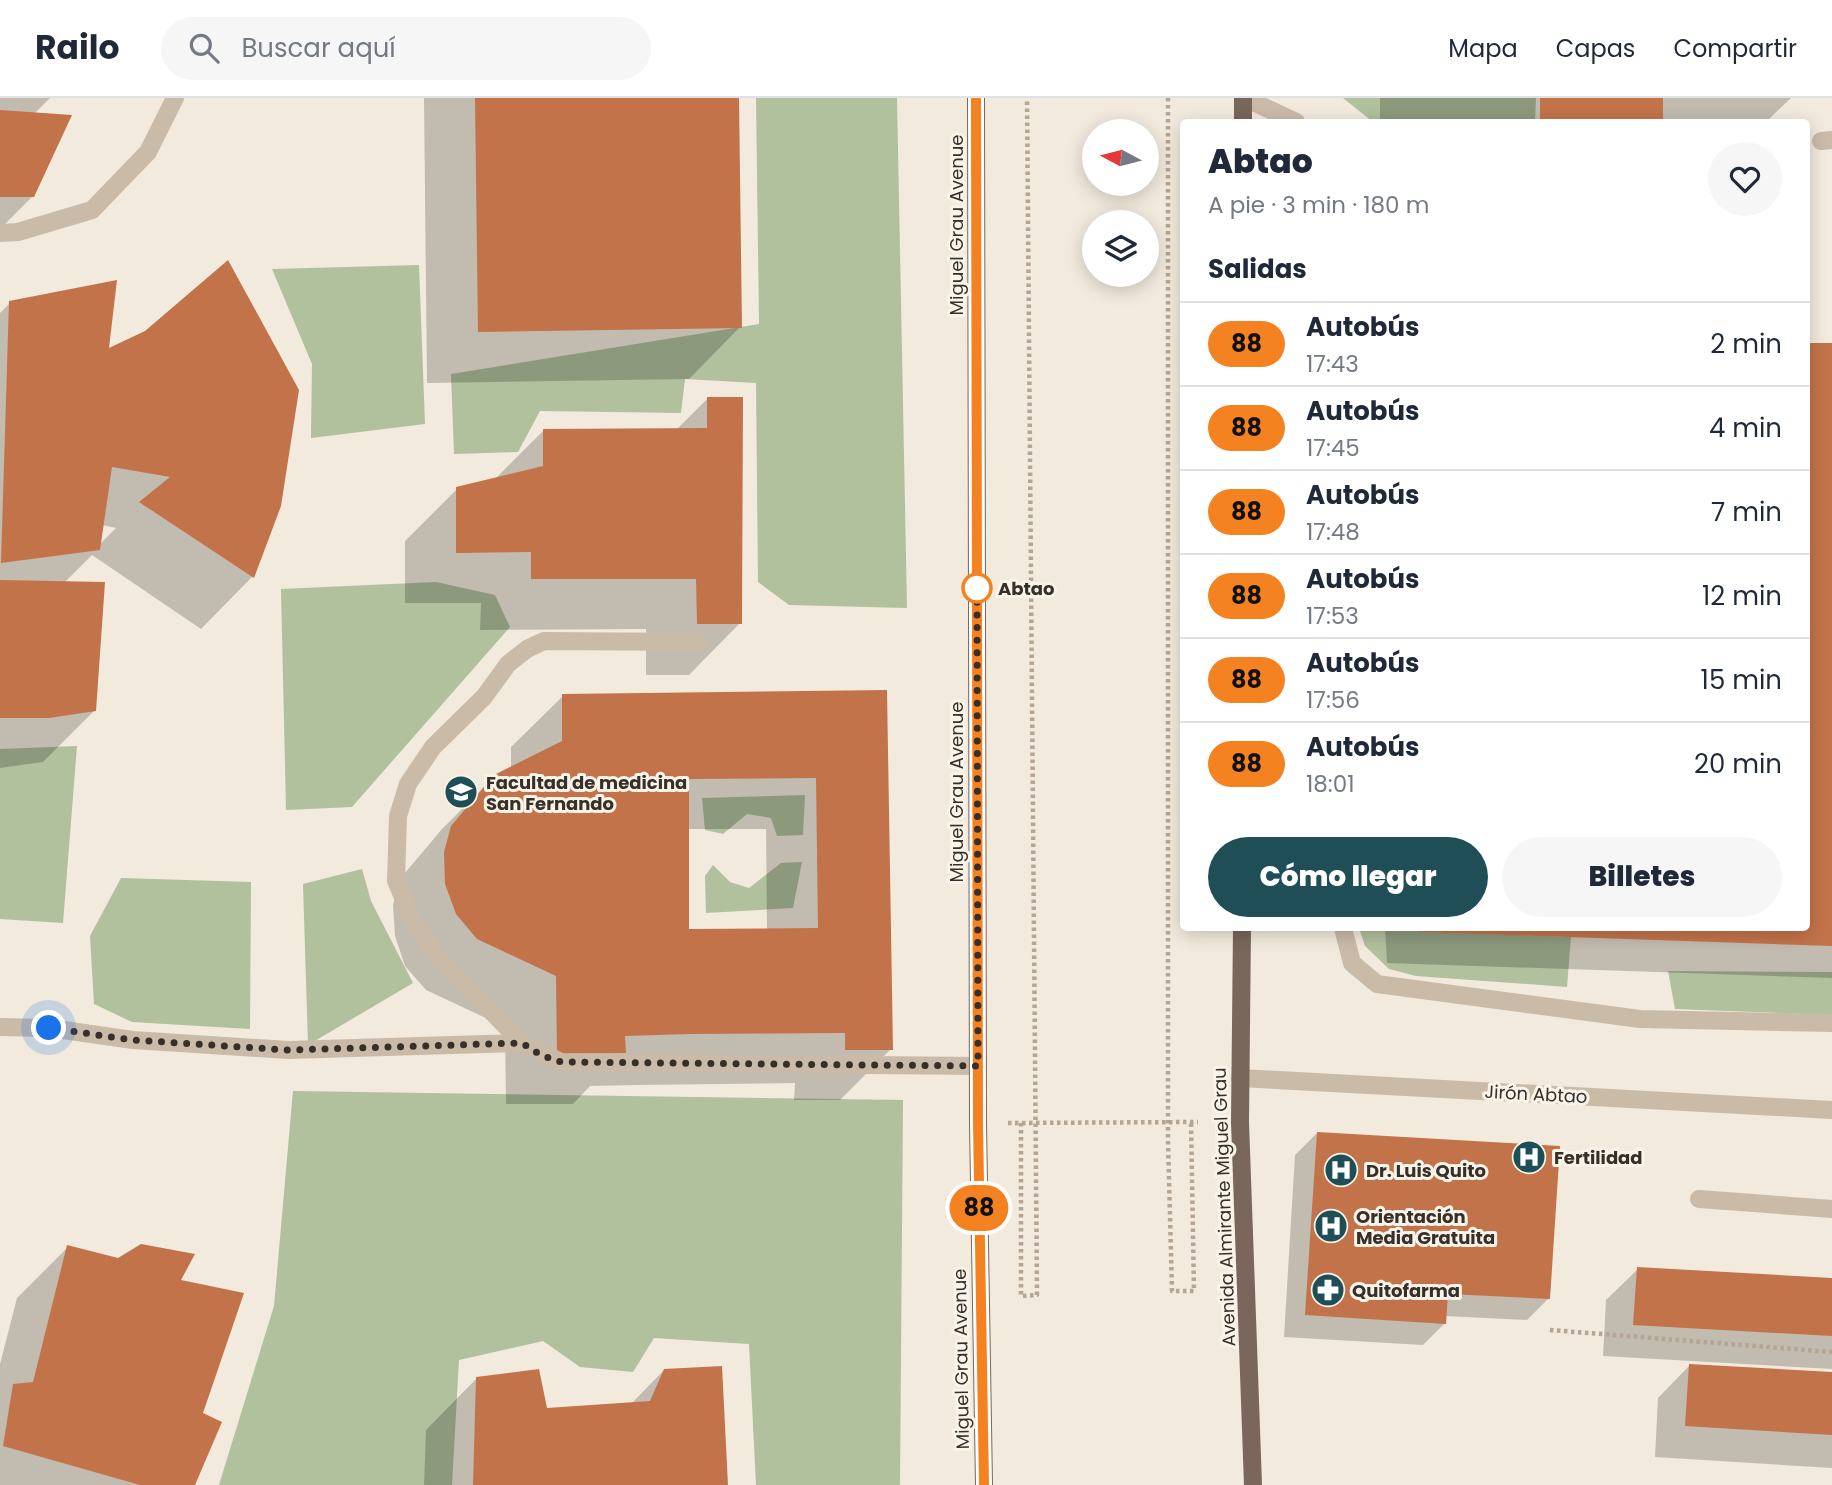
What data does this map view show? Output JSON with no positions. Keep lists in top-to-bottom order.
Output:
{
  "streets": {
    "main road": ["Miguel Grau Avenue", "Avenida Almirante Miguel Grau"],
    "street": ["Jirón Abtao"]
  },
  "crossings": [
    ["Jirón Abtao", "Avenida Almirante Miguel Grau"]
  ],
  "places": {
    "other": ["Abtao"],
    "school or university": ["Facultad de medicina San Fernando"],
    "hospital": ["Fertilidad", "Dr. Luis Quito", "Orientación Media Gratuita"],
    "pharmacy": ["Quitofarma"]
  },
  "lines": ["bus line 88"],
  "north": "left",
  "page": {
    "header": "Railo",
    "search": "Buscar aquí",
    "nav": ["Mapa", "Capas", "Compartir"],
    "on_map": "88",
    "heading": [
      ["Abtao", "A pie · 3 min · 180 m"],
      "Salidas"
    ],
    "list": [
      {
        "mark": "88",
        "name": "Autobús",
        "note": "17:43",
        "value": "2 min"
      },
      {
        "mark": "88",
        "name": "Autobús",
        "note": "17:45",
        "value": "4 min"
      },
      {
        "mark": "88",
        "name": "Autobús",
        "note": "17:48",
        "value": "7 min"
      },
      {
        "mark": "88",
        "name": "Autobús",
        "note": "17:53",
        "value": "12 min"
      },
      {
        "mark": "88",
        "name": "Autobús",
        "note": "17:56",
        "value": "15 min"
      },
      {
        "mark": "88",
        "name": "Autobús",
        "note": "18:01",
        "value": "20 min"
      }
    ],
    "buttons": ["Cómo llegar", "Billetes"]
  }
}
